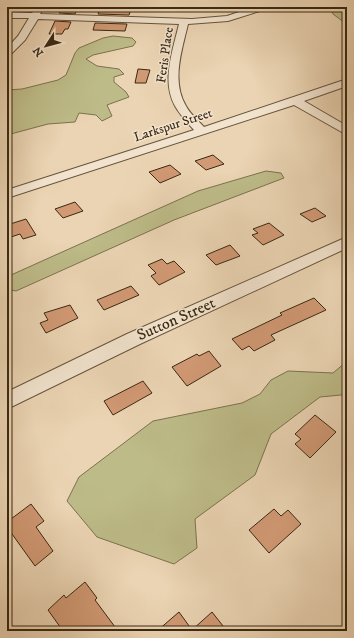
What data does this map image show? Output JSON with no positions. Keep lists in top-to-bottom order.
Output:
{
  "streets": {
    "street": ["Feris Place", "Larkspur Street", "Sutton Street"]
  },
  "crossings": [
    ["Feris Place", "Larkspur Street"]
  ],
  "north": "bottom left"
}
